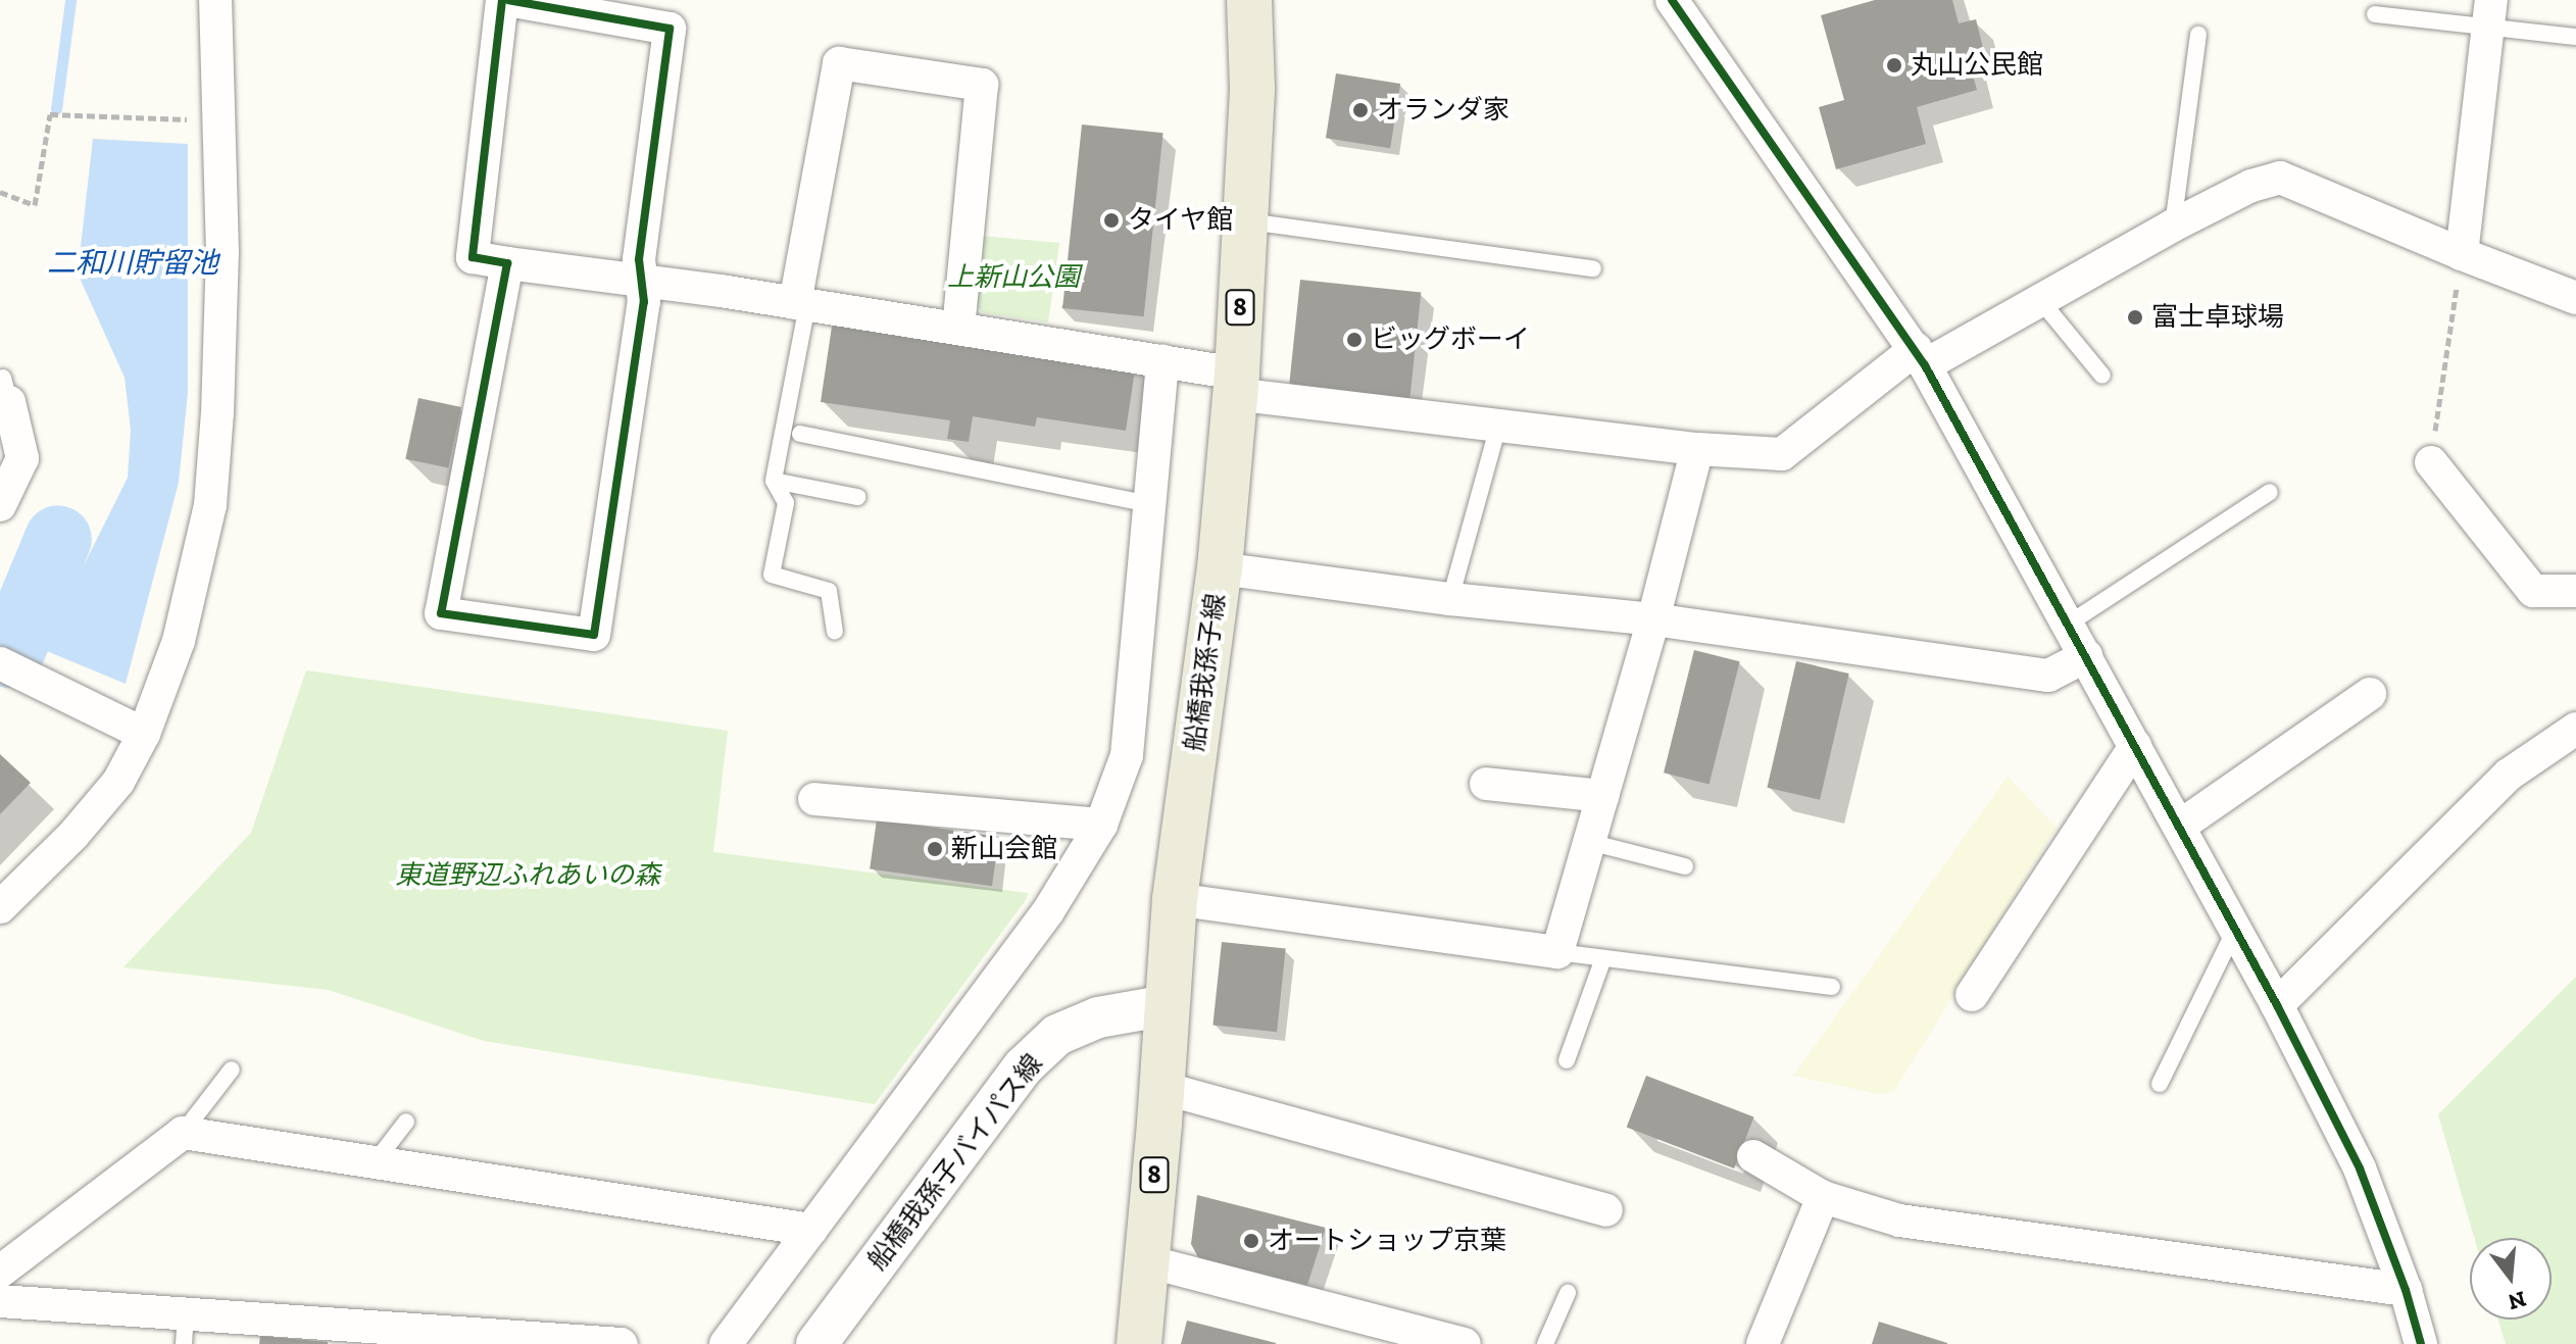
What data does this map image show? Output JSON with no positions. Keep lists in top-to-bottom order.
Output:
{
  "streets": {
    "main road": ["8", "船橋我孫子線"],
    "street": ["船橋我孫子バイパス線"]
  },
  "crossings": [
    ["船橋我孫子線", "船橋我孫子バイパス線"]
  ],
  "water": ["二和川貯留池"],
  "parks": ["上新山公園", "東道野辺ふれあいの森"],
  "places": [
    "丸山公民館",
    "オランダ家",
    "タイヤ館",
    "富士卓球場",
    "ビッグボーイ",
    "新山会館",
    "オートショップ京葉"
  ],
  "north": "bottom"
}
